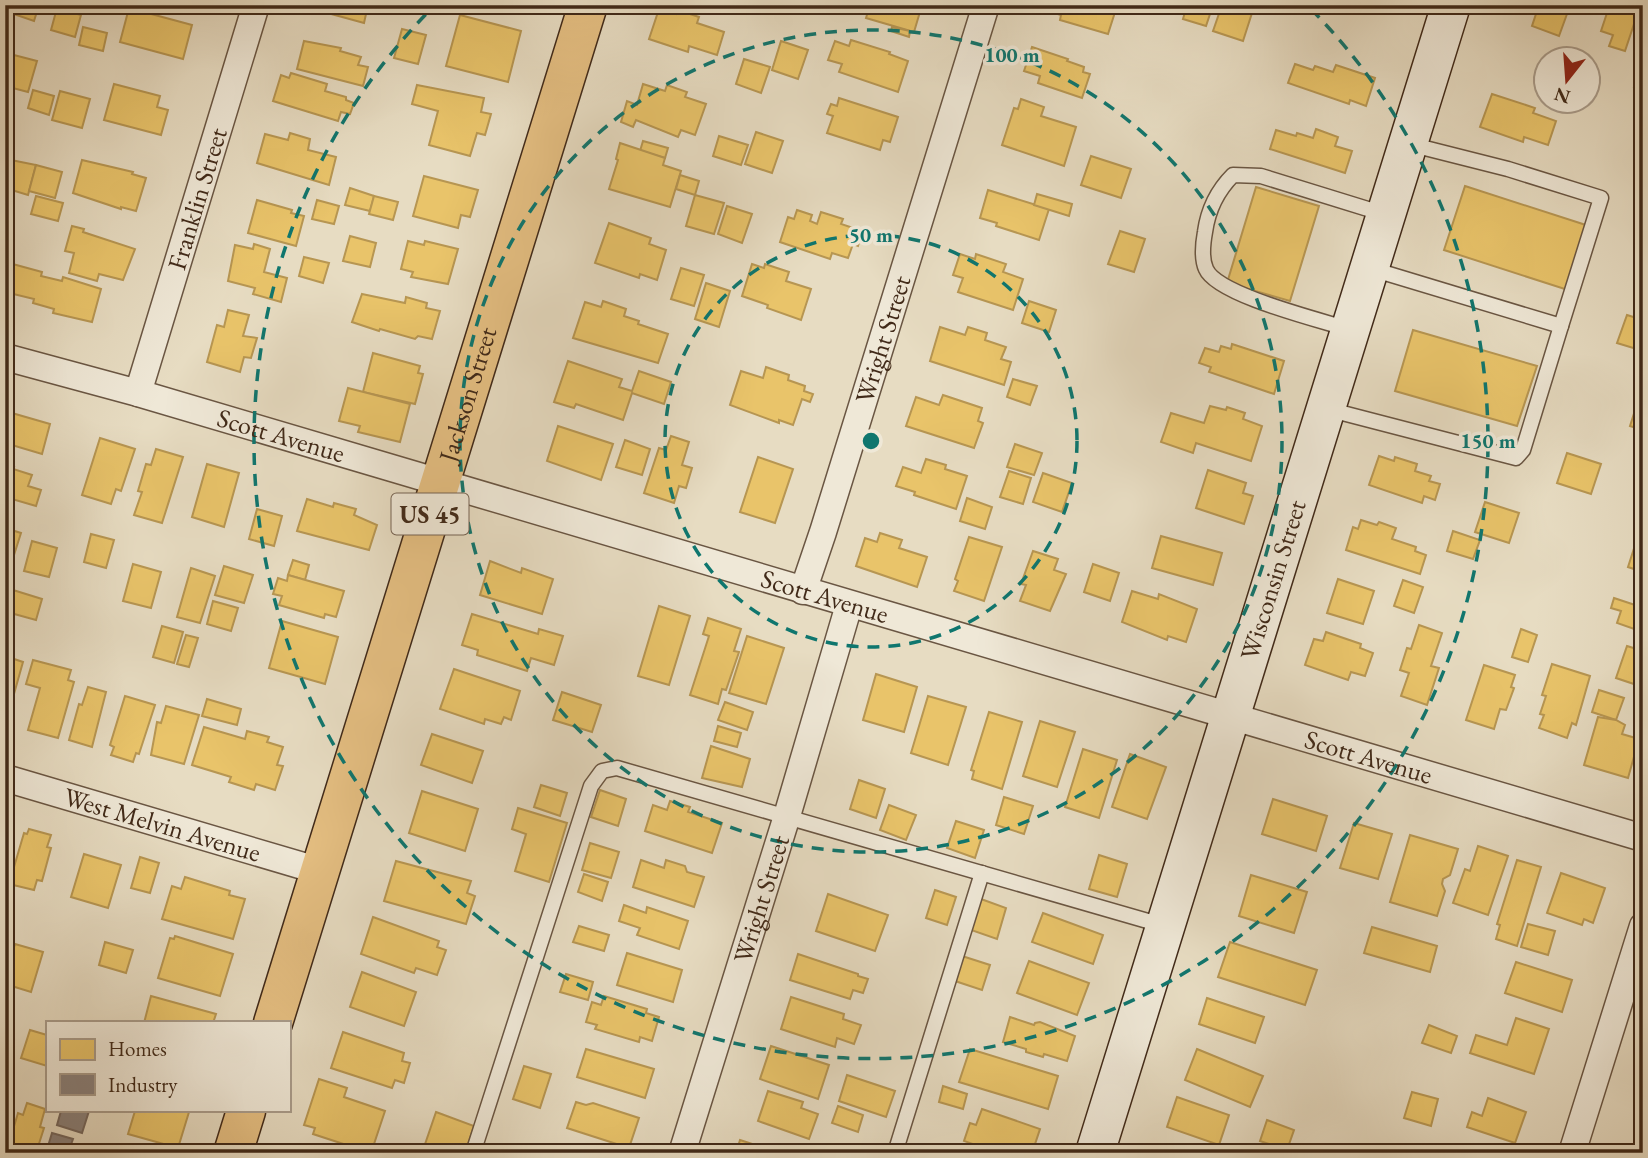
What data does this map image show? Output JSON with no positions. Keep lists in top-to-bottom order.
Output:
{
  "streets": {
    "main road": ["Jackson Street", "US 45"],
    "street": [
      "Franklin Street",
      "Wright Street",
      "Scott Avenue",
      "Wisconsin Street",
      "West Melvin Avenue"
    ]
  },
  "crossings": [
    ["Franklin Street", "Scott Avenue"],
    ["Wright Street", "Scott Avenue"],
    ["Jackson Street", "Scott Avenue"],
    ["Jackson Street", "West Melvin Avenue"],
    ["Scott Avenue", "Wisconsin Street"]
  ],
  "legend": ["Homes", "Industry"],
  "north": "bottom",
  "rings": ["100 m", "50 m", "150 m"]
}
